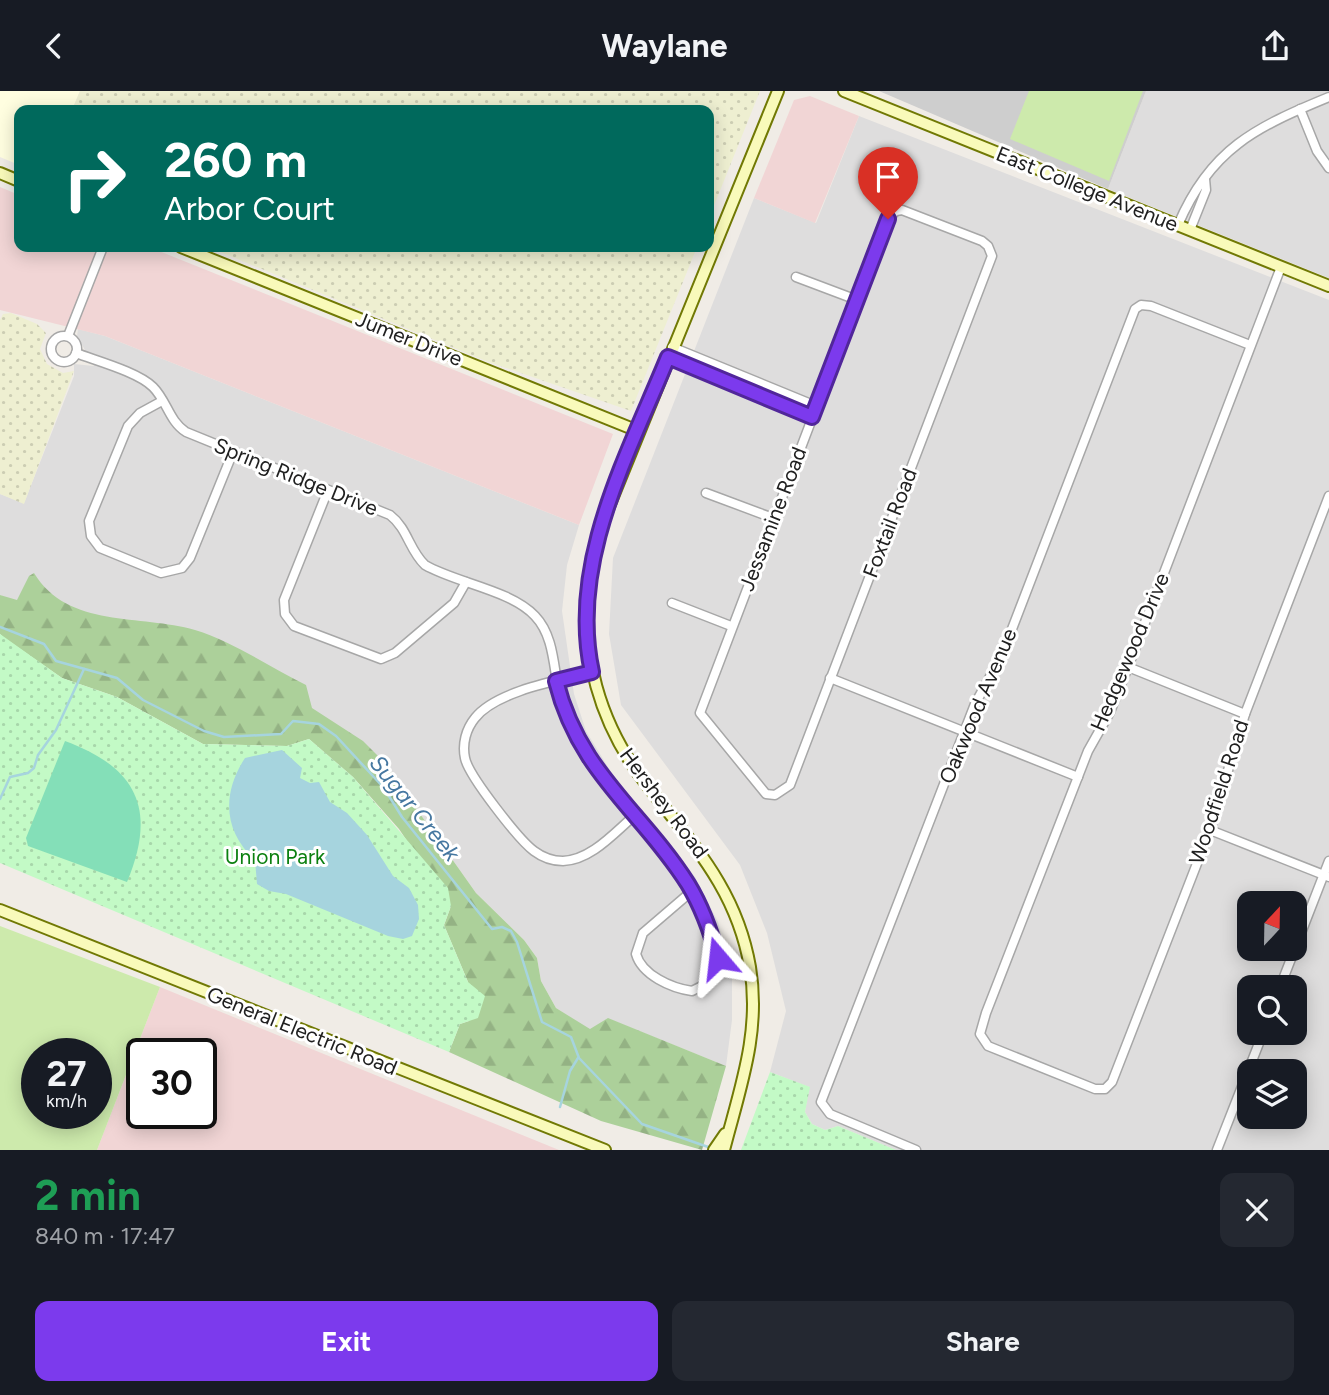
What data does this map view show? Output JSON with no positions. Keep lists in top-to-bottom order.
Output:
{
  "streets": {
    "main road": [
      "East College Avenue",
      "Jumer Drive",
      "Hershey Road",
      "General Electric Road"
    ],
    "street": [
      "Spring Ridge Drive",
      "Jessamine Road",
      "Foxtail Road",
      "Hedgewood Drive",
      "Oakwood Avenue",
      "Woodfield Road"
    ]
  },
  "crossings": [
    ["East College Avenue", "Hedgewood Drive"],
    ["Jumer Drive", "Hershey Road"],
    ["Jessamine Road", "Foxtail Road"],
    ["Hedgewood Drive", "Oakwood Avenue"],
    ["Hedgewood Drive", "Woodfield Road"]
  ],
  "water": ["Sugar Creek"],
  "parks": ["Union Park"],
  "north": "top",
  "page": {
    "header": "Waylane",
    "turn": ["260 m", "Arbor Court"],
    "speed": "27 km/h",
    "limit": "30",
    "heading": ["2 min", "840 m · 17:47"],
    "buttons": ["Exit", "Share"]
  }
}
